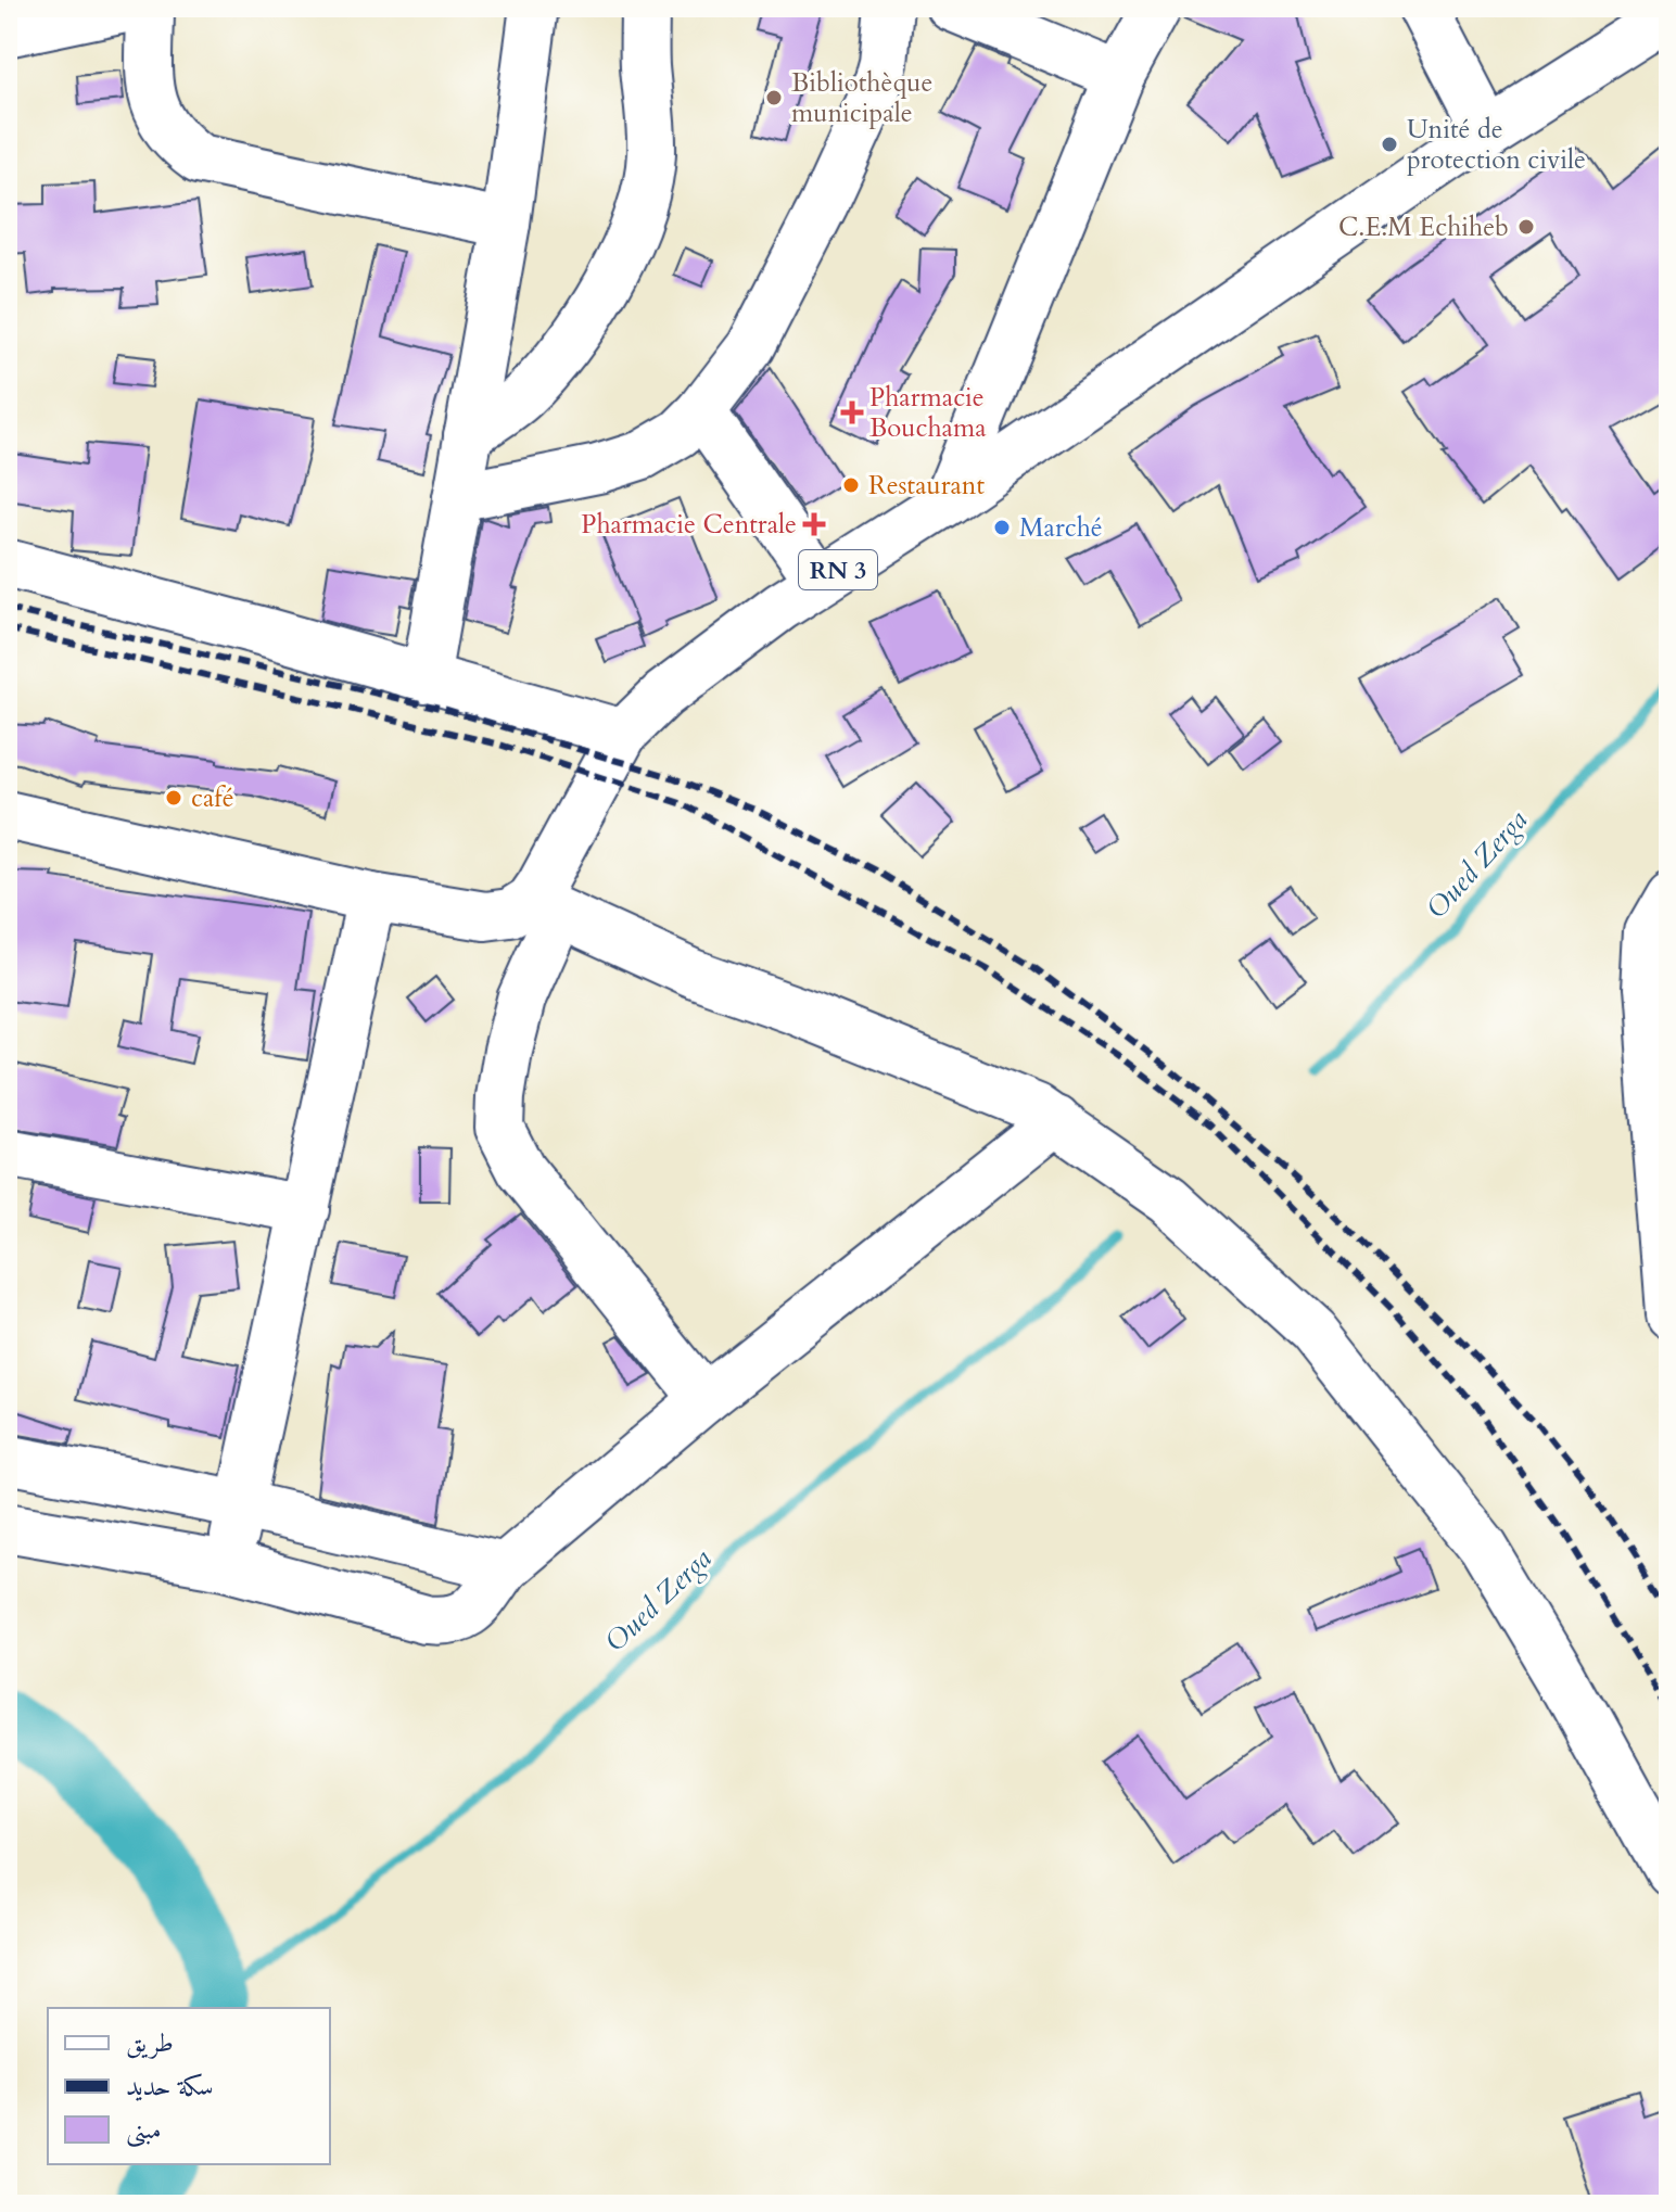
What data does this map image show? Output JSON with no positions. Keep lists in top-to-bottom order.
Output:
{
  "streets": {
    "street": ["RN 3"]
  },
  "water": ["Oued Zerga"],
  "places": {
    "other": [
      "Bibliothèque municipale",
      "Unité de protection civile",
      "C.E.M Echiheb",
      "Restaurant",
      "Marché",
      "café"
    ],
    "health": ["Pharmacie Bouchama", "Pharmacie Centrale"]
  },
  "legend": ["طريق", "سكة حديد", "مبنى"]
}
